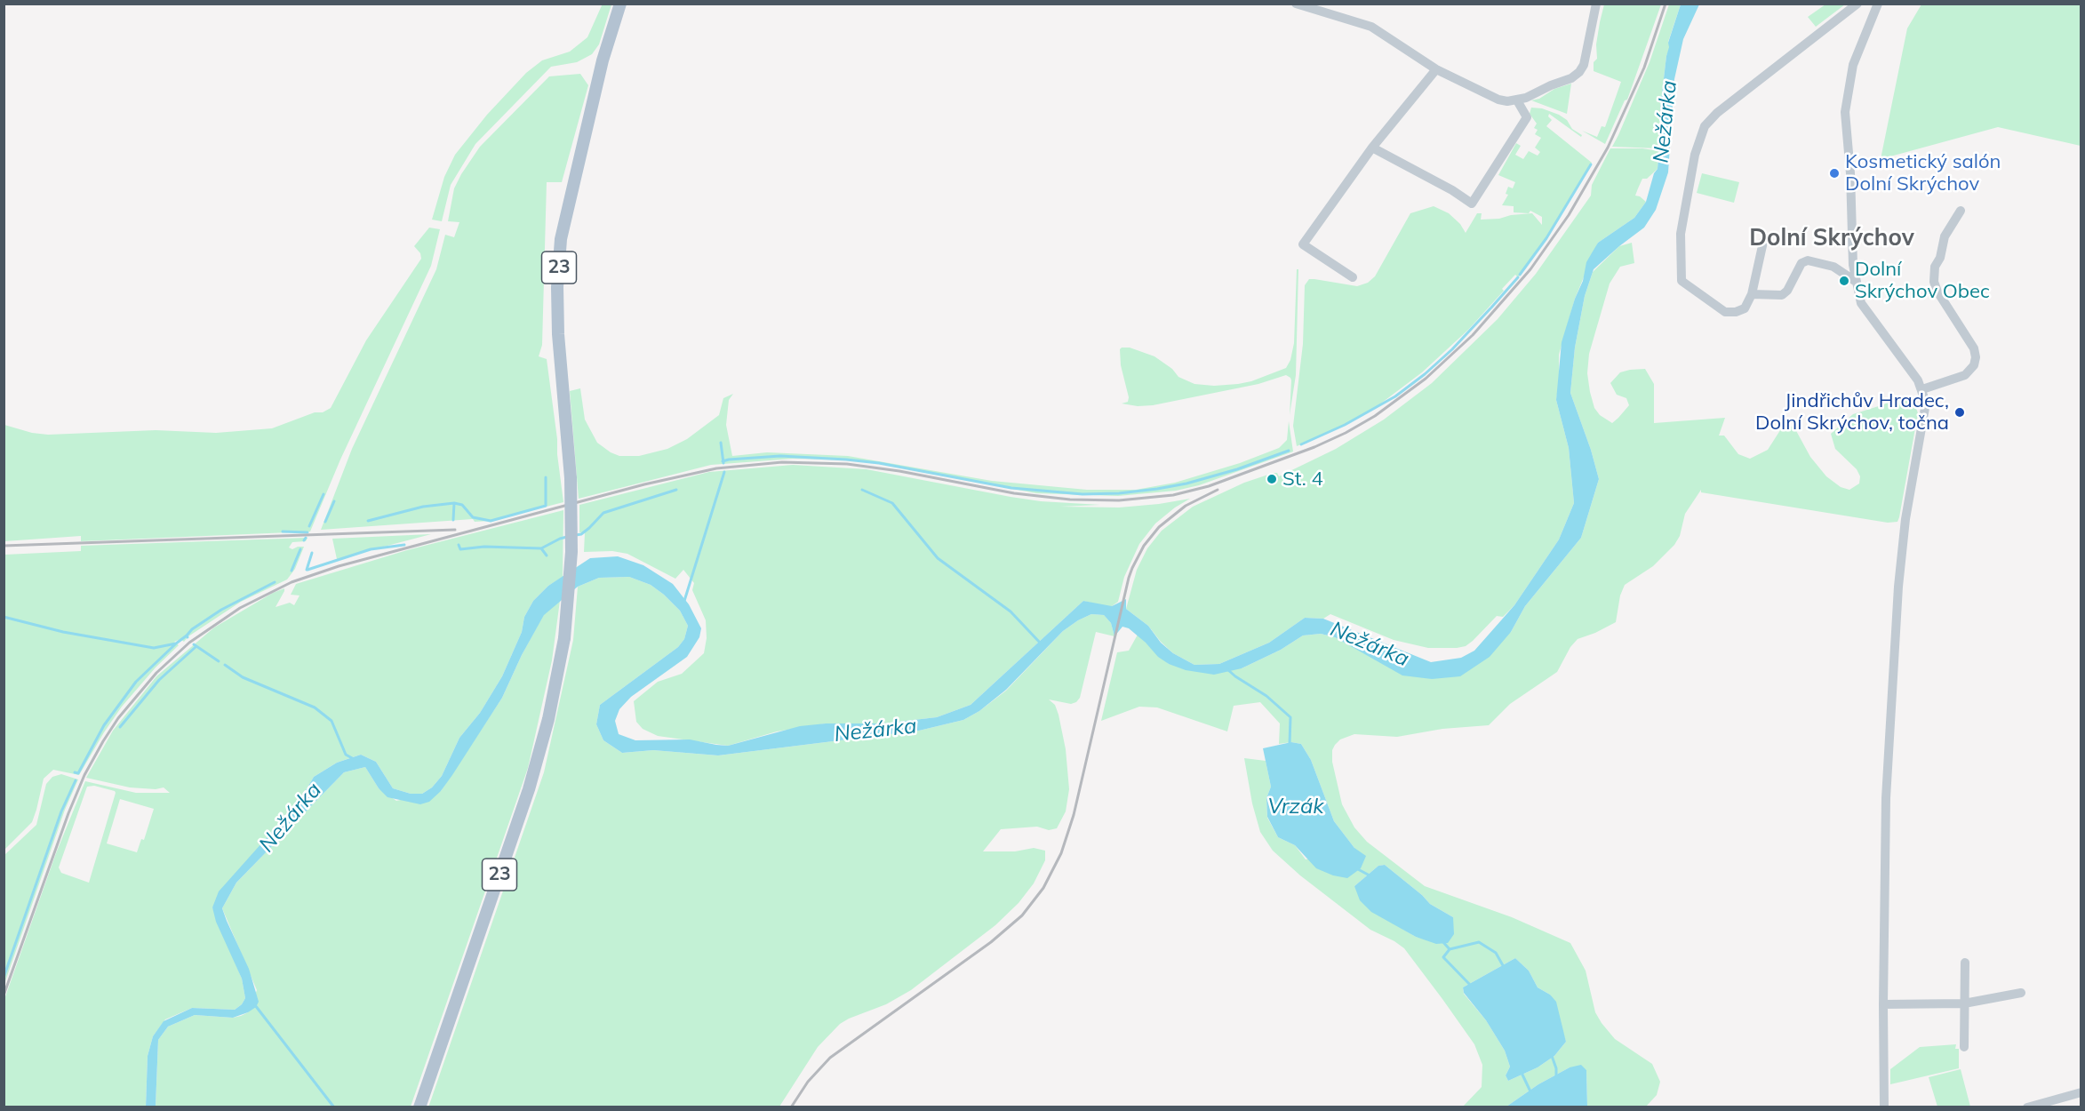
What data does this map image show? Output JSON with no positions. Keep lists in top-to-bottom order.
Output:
{
  "streets": {
    "main road": ["23"]
  },
  "districts": ["Dolní Skrýchov"],
  "water": ["Nežárka", "Vrzák"],
  "places": [
    "Kosmetický salón Dolní Skrýchov",
    "Dolní Skrýchov Obec",
    "Jindřichův Hradec, Dolní Skrýchov, točna",
    "St. 4"
  ]
}
